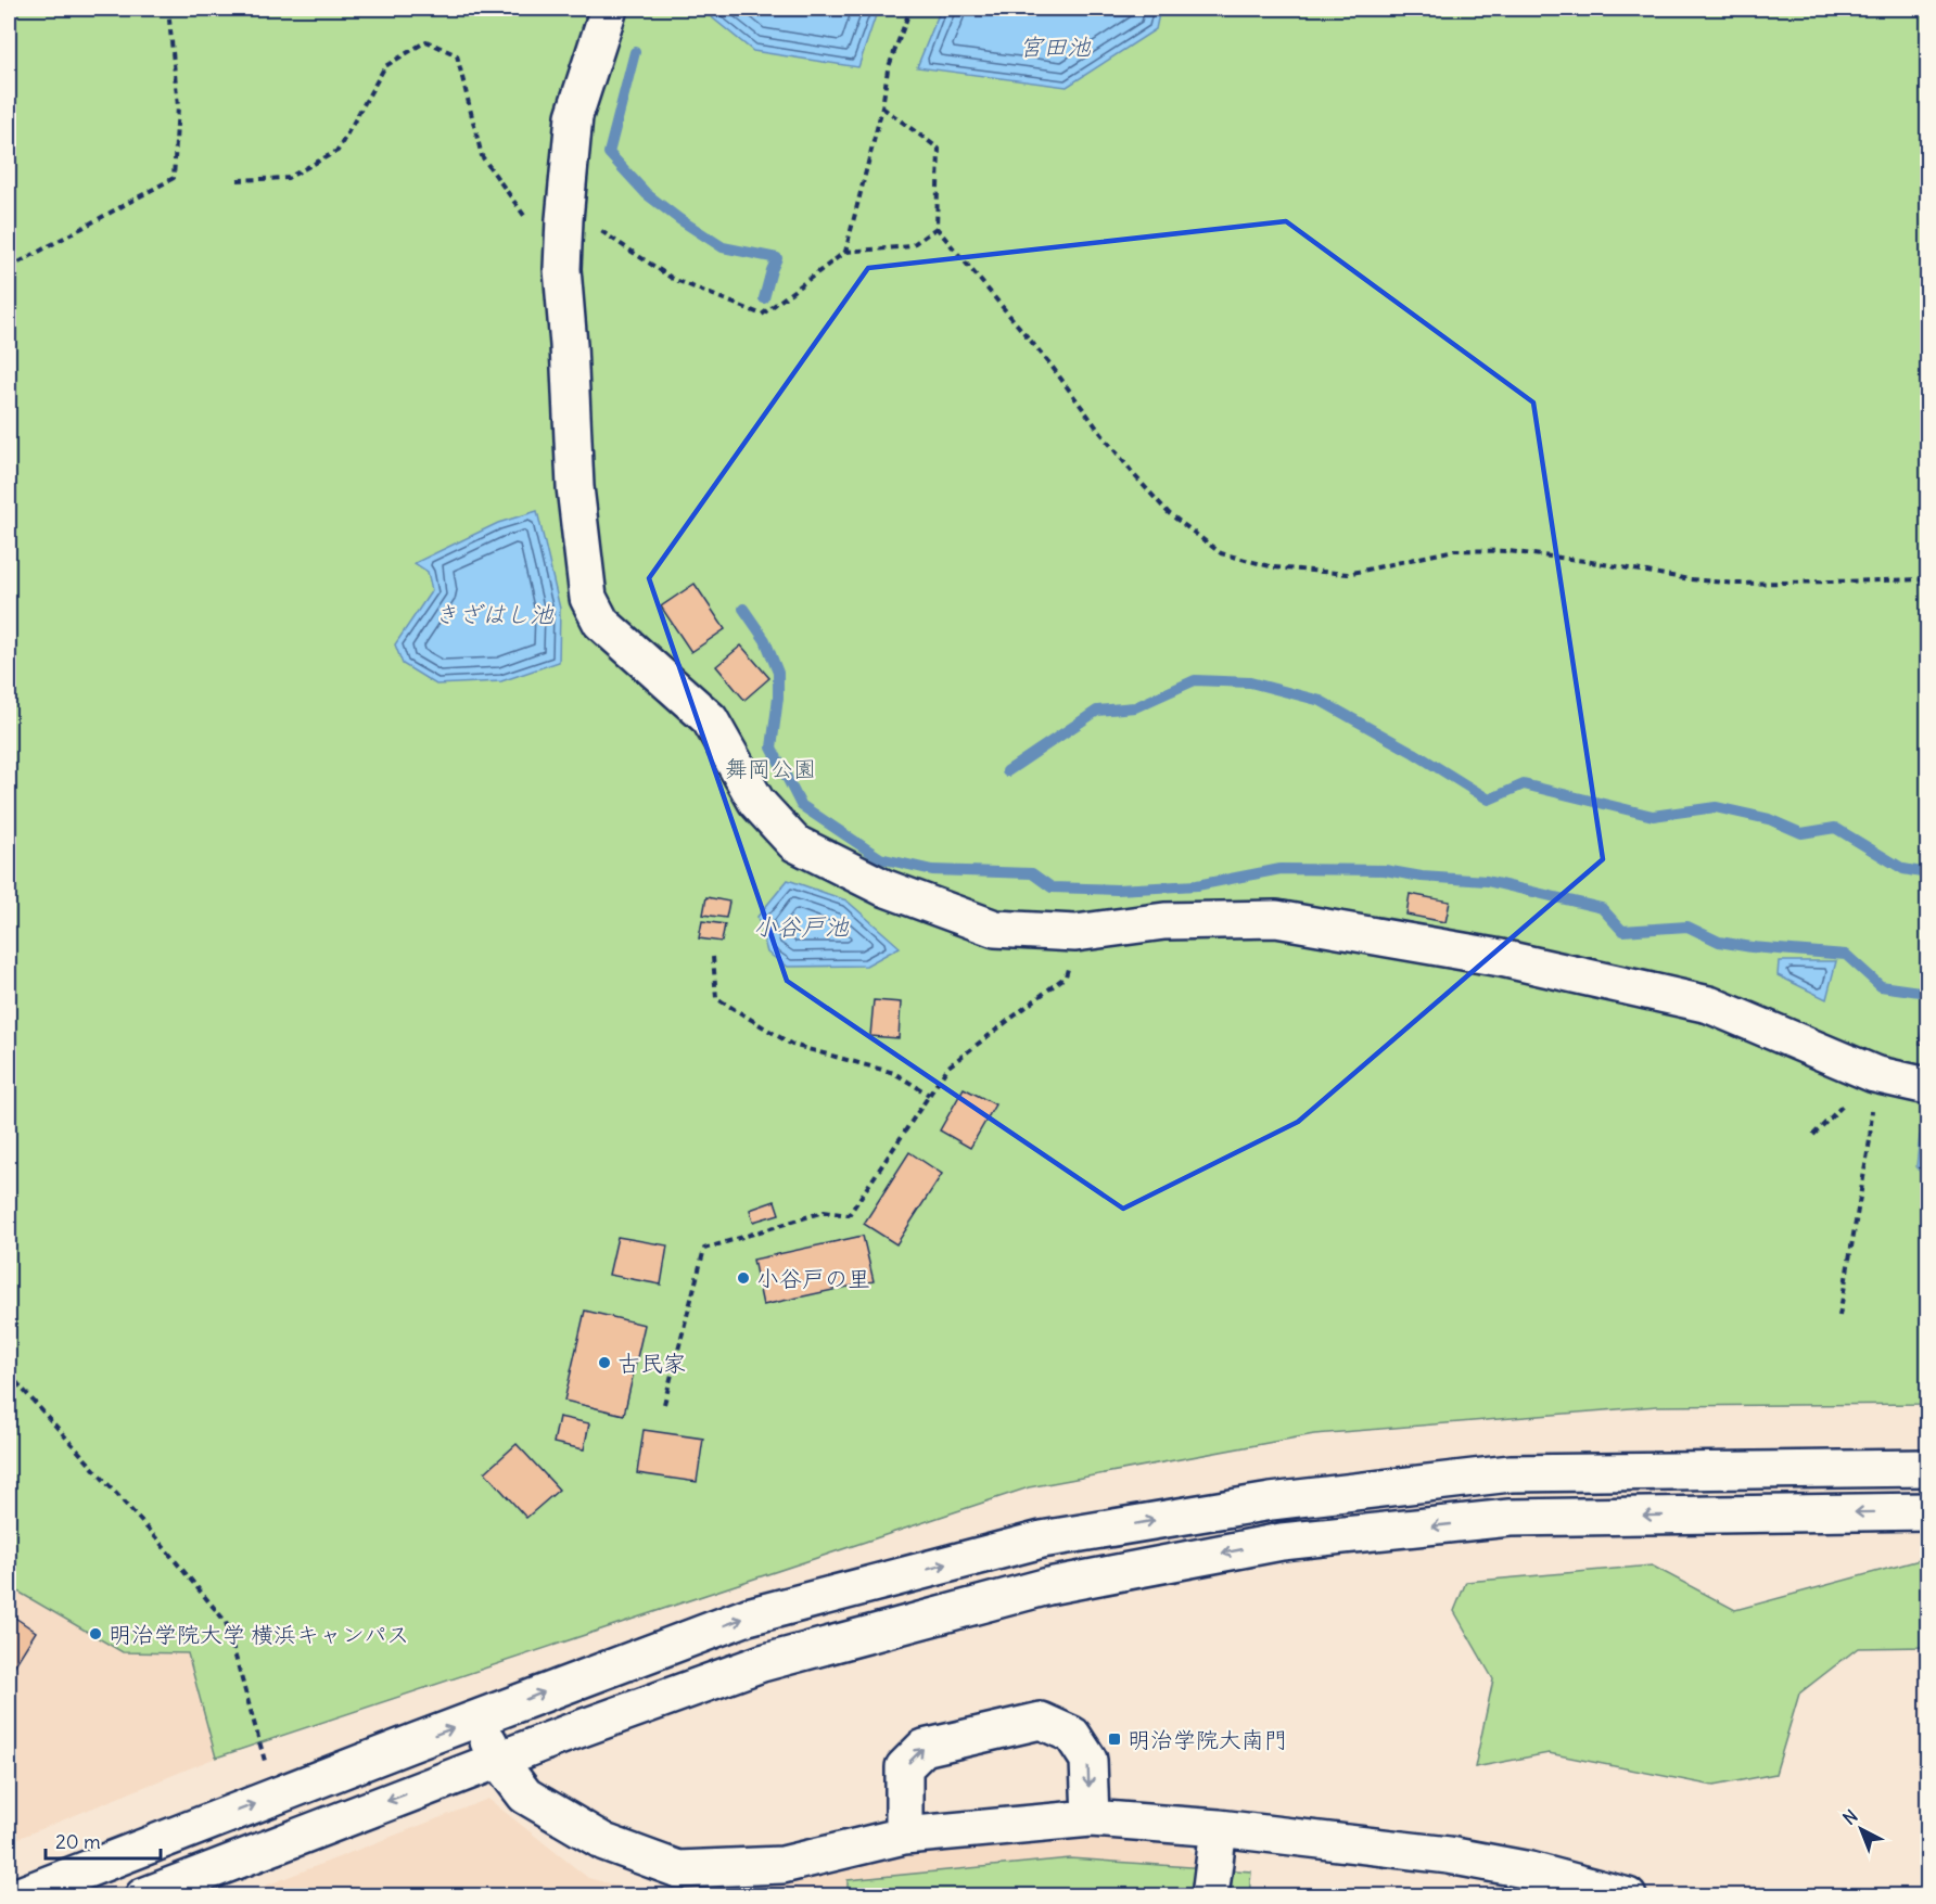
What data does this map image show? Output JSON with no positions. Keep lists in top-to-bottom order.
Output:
{
  "water": ["宮田池", "きざはし池", "小谷戸池"],
  "parks": ["舞岡公園"],
  "places": {
    "other": ["小谷戸の里", "古民家", "明治学院大学 横浜キャンパス"],
    "transit": ["明治学院大南門"]
  },
  "scale_bar": "20 m",
  "north": "top left"
}
